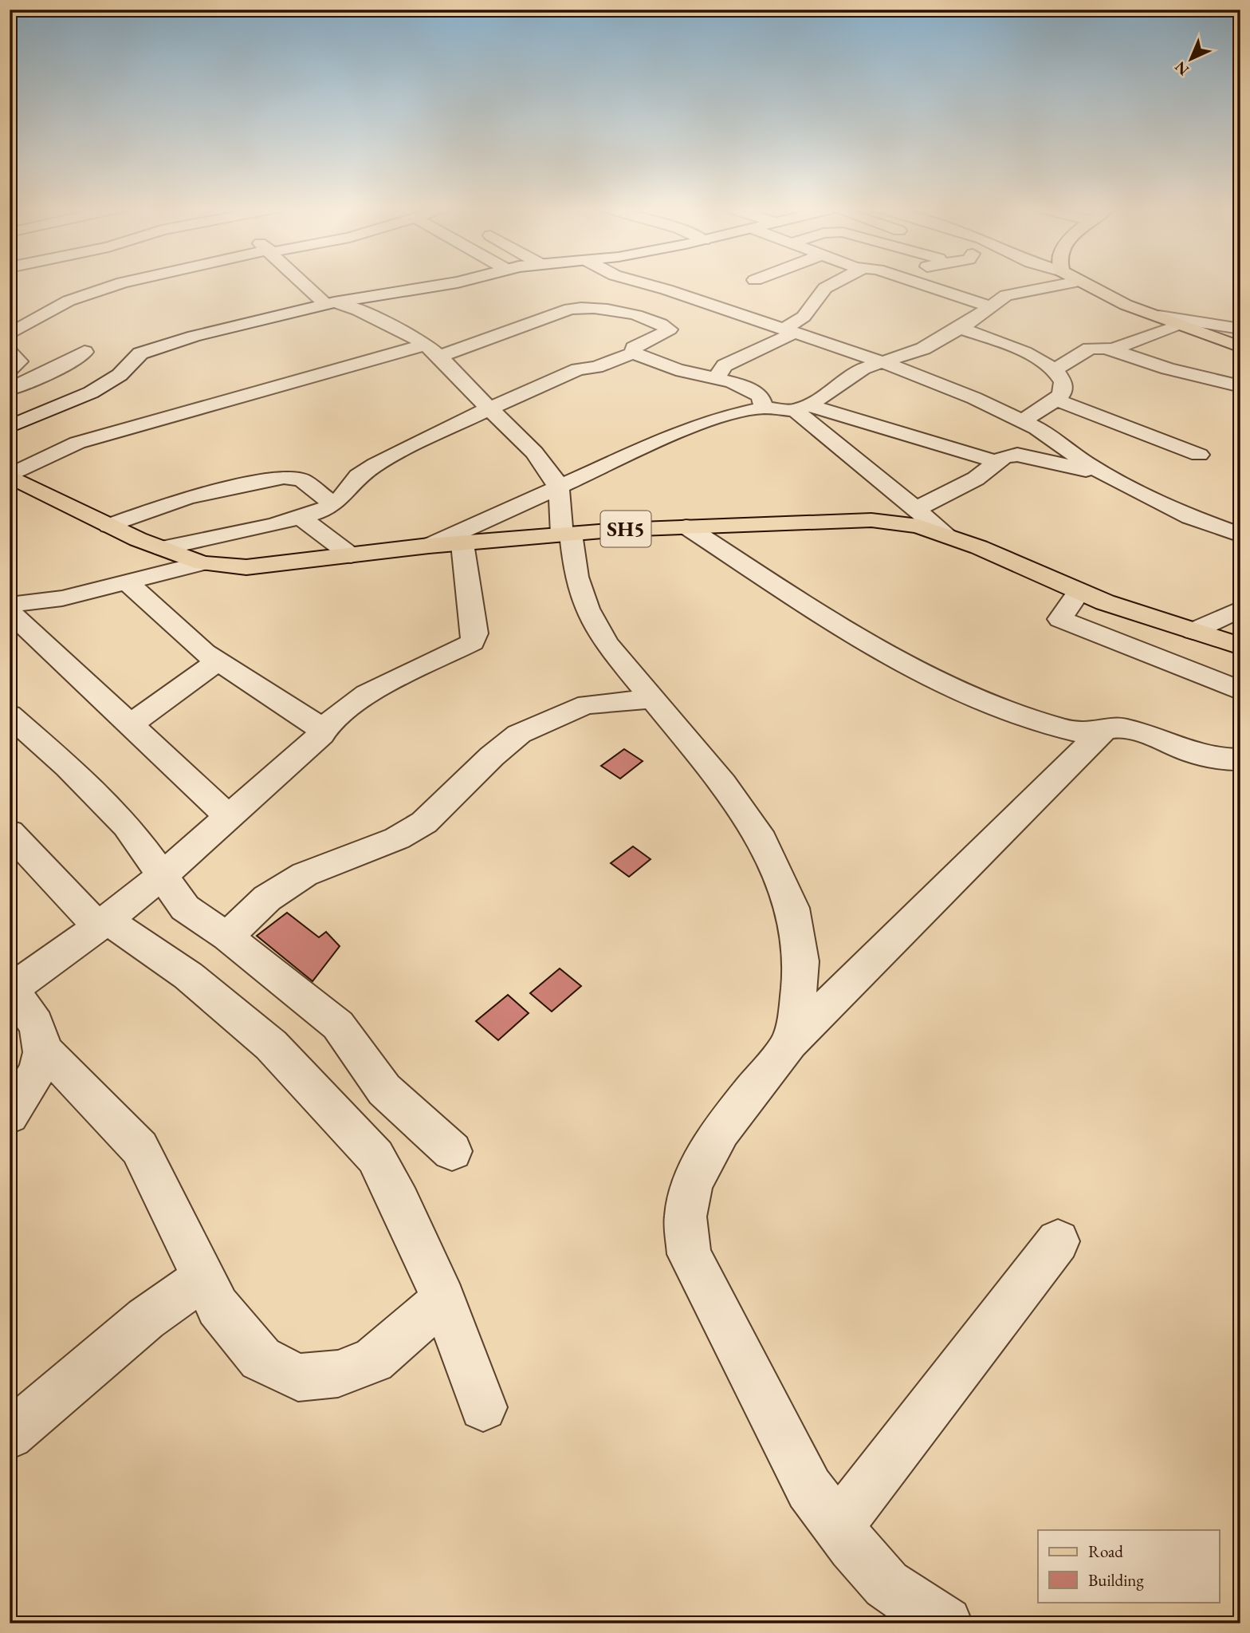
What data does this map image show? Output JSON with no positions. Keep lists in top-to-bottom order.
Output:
{
  "streets": {
    "main road": ["SH5"]
  },
  "legend": ["Road", "Building"],
  "north": "bottom left"
}
